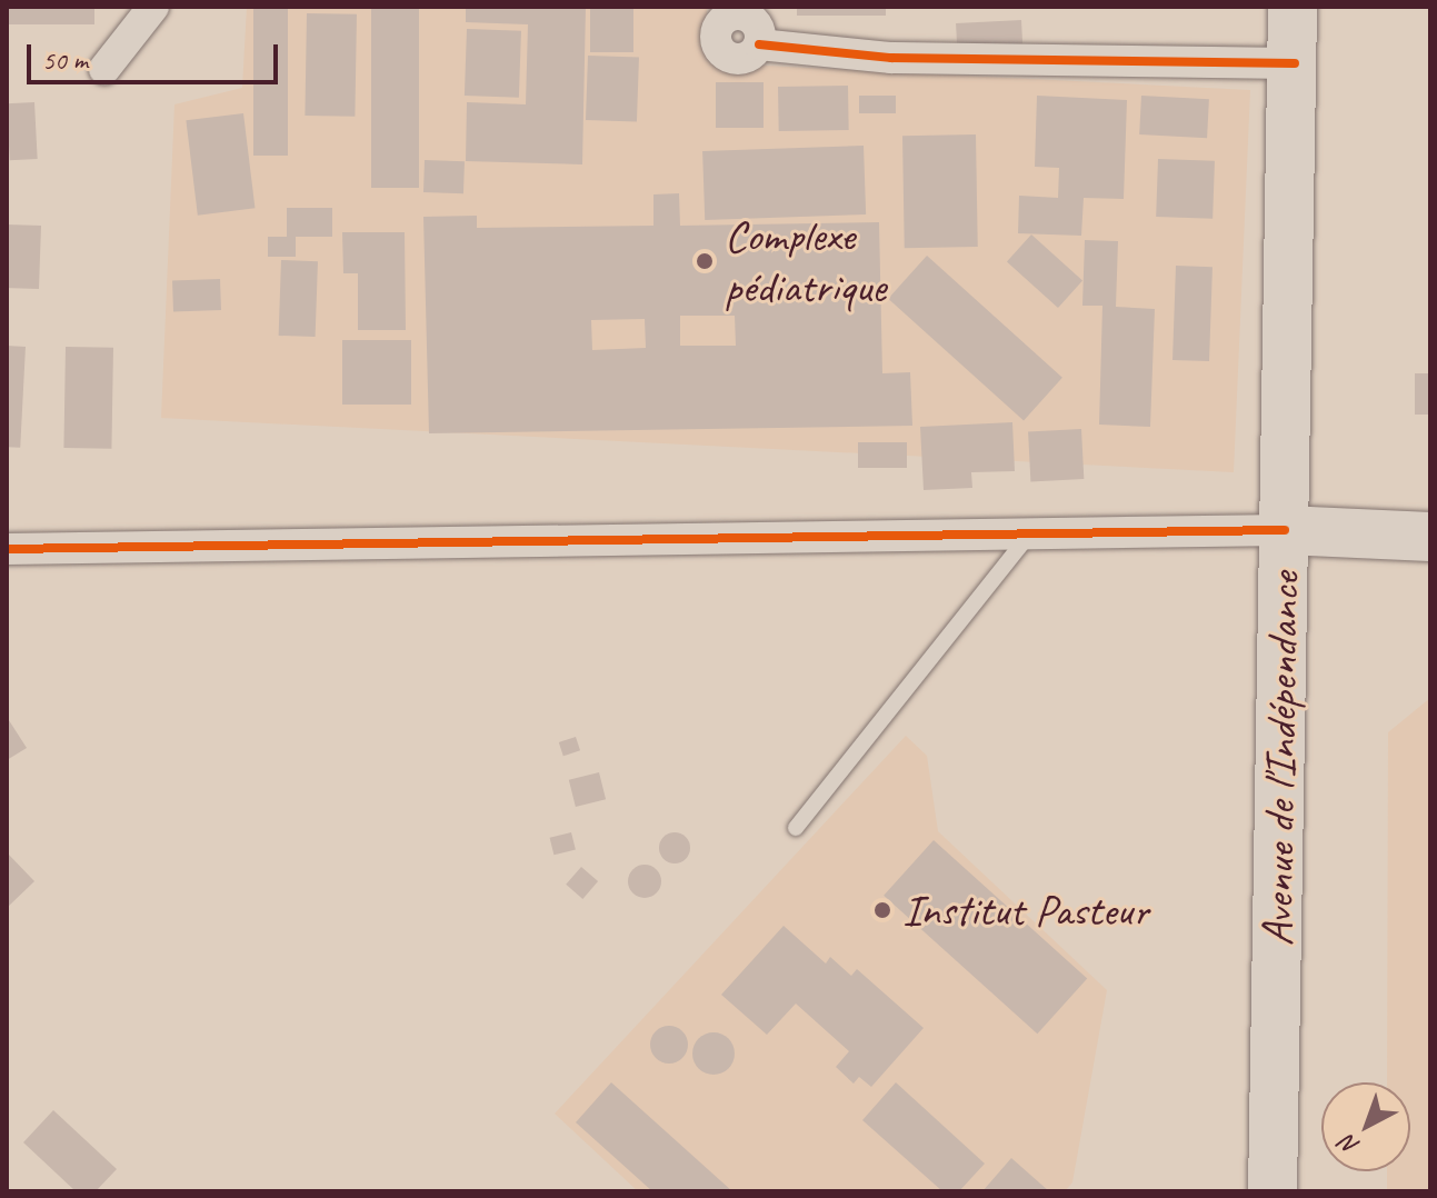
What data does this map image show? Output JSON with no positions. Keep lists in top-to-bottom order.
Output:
{
  "streets": {
    "main road": ["Avenue de l'Indépendance"]
  },
  "places": ["Complexe pédiatrique", "Institut Pasteur"],
  "scale_bar": "50 m",
  "north": "bottom left"
}
